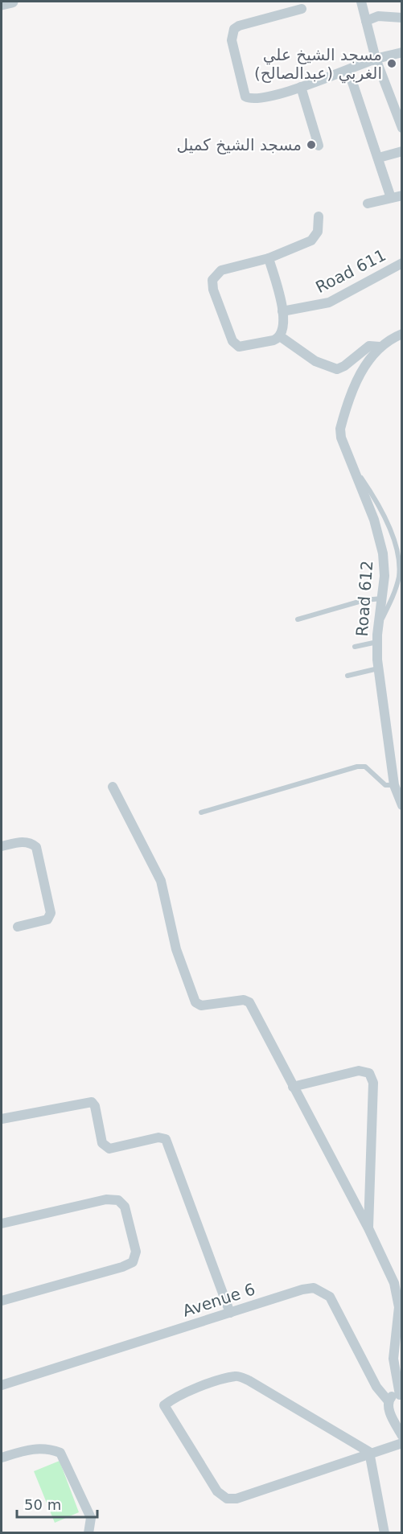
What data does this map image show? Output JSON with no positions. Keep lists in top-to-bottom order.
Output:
{
  "streets": {
    "street": ["Road 611", "Road 612", "Avenue 6"]
  },
  "places": ["مسجد الشيخ علي الغربي (عبدالصالح)", "مسجد الشيخ كميل"],
  "scale_bar": "50 m"
}
